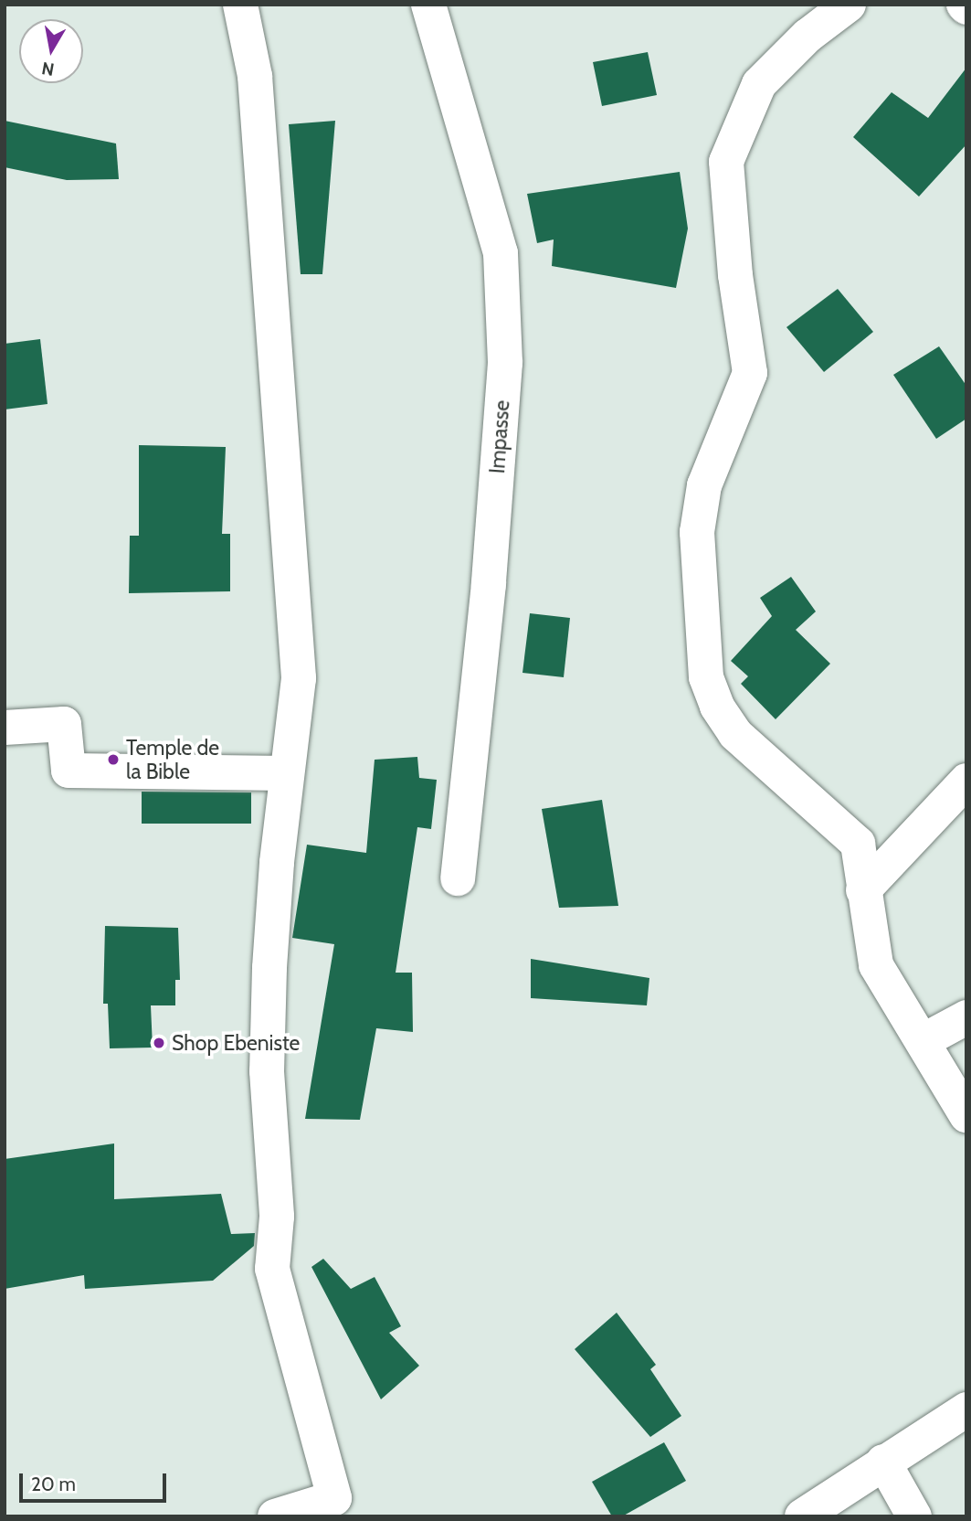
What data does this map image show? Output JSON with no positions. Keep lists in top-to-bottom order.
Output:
{
  "streets": {
    "street": ["Impasse"]
  },
  "places": ["Temple de la Bible", "Shop Ebeniste"],
  "scale_bar": "20 m",
  "north": "bottom"
}
